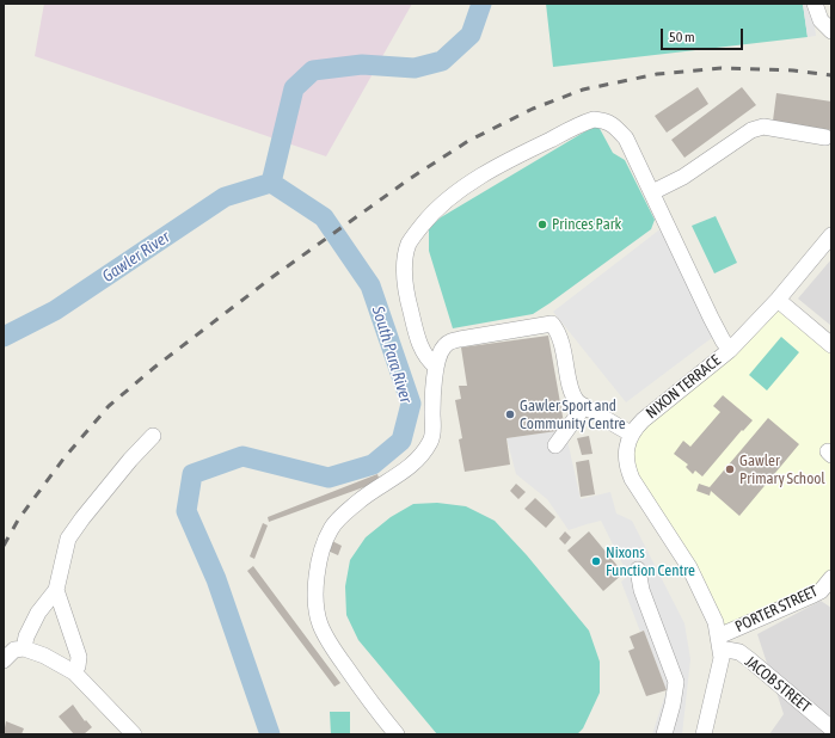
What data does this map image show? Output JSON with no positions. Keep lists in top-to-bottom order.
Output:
{
  "streets": {
    "street": ["NIXON TERRACE", "PORTER STREET", "JACOB STREET"]
  },
  "crossings": [
    ["PORTER STREET", "JACOB STREET"]
  ],
  "water": ["Gawler River", "South Para River"],
  "places": [
    "Princes Park",
    "Gawler Sport and Community Centre",
    "Gawler Primary School",
    "Nixons Function Centre"
  ],
  "scale_bar": "50 m"
}
